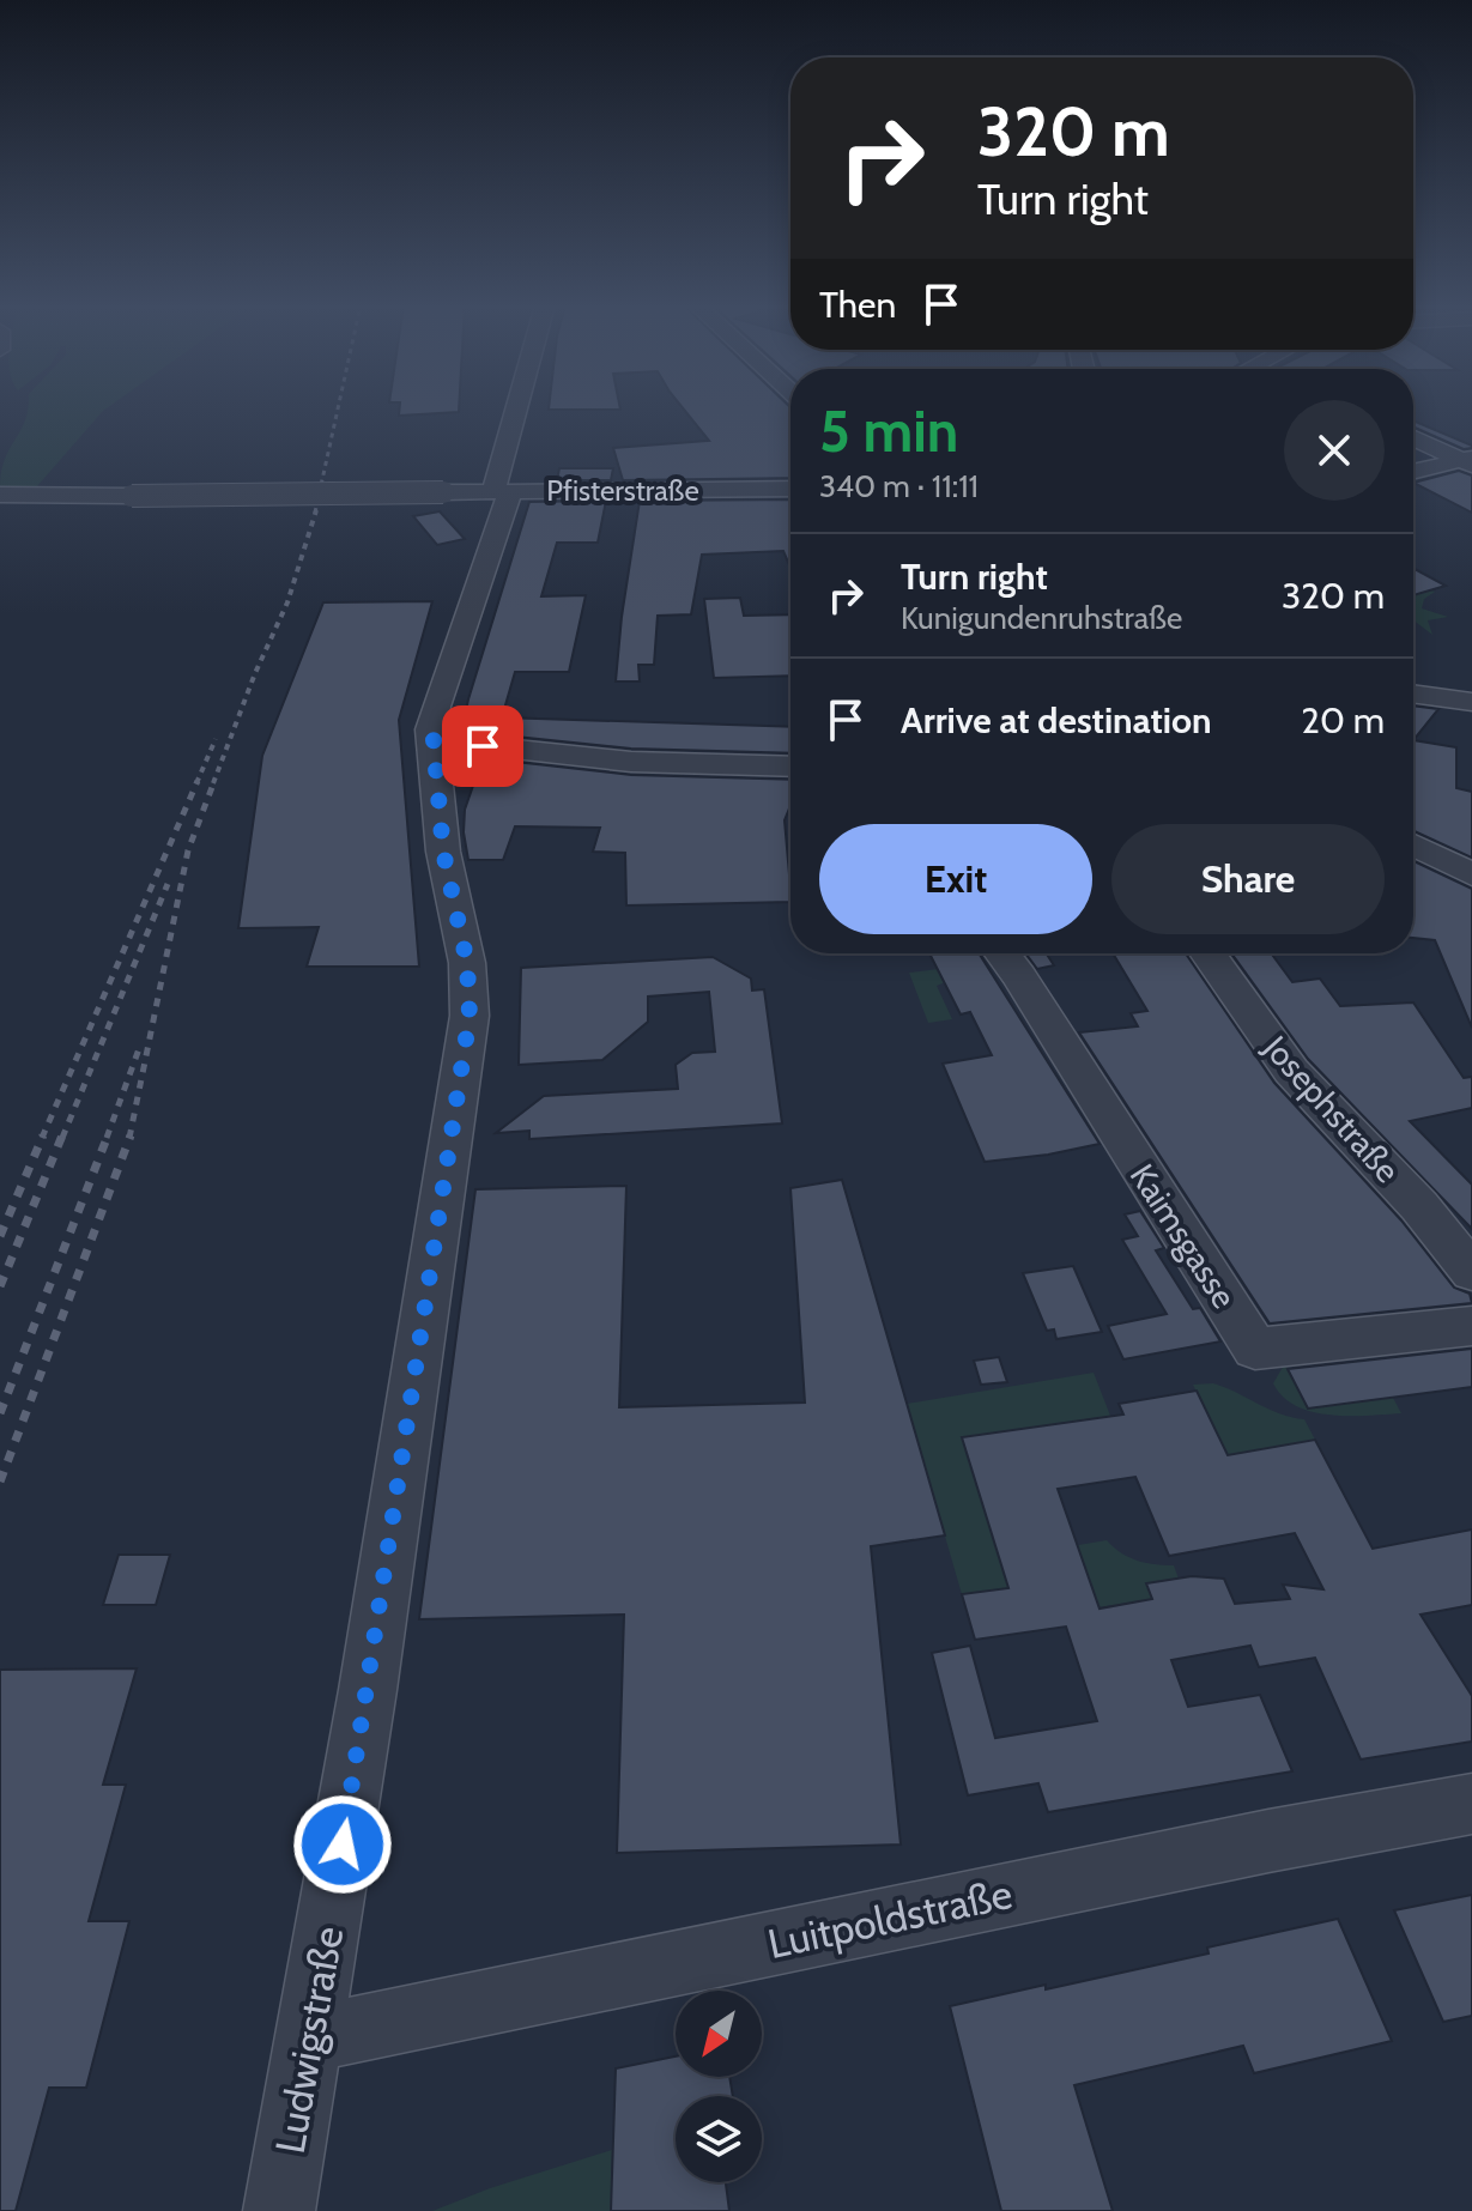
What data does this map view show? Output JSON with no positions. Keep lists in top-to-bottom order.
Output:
{
  "streets": {
    "street": [
      "Pfisterstraße",
      "Josephstraße",
      "Kaimsgasse",
      "Luitpoldstraße",
      "Ludwigstraße"
    ]
  },
  "crossings": [
    ["Pfisterstraße", "Ludwigstraße"],
    ["Luitpoldstraße", "Ludwigstraße"]
  ],
  "north": "bottom left",
  "page": {
    "turn": ["320 m", "Turn right"],
    "then": "Then",
    "heading": ["5 min", "340 m · 11:11"],
    "list": [
      {
        "name": "Turn right",
        "note": "Kunigundenruhstraße",
        "value": "320 m"
      },
      {
        "name": "Arrive at destination",
        "value": "20 m"
      }
    ],
    "buttons": ["Exit", "Share"]
  }
}
